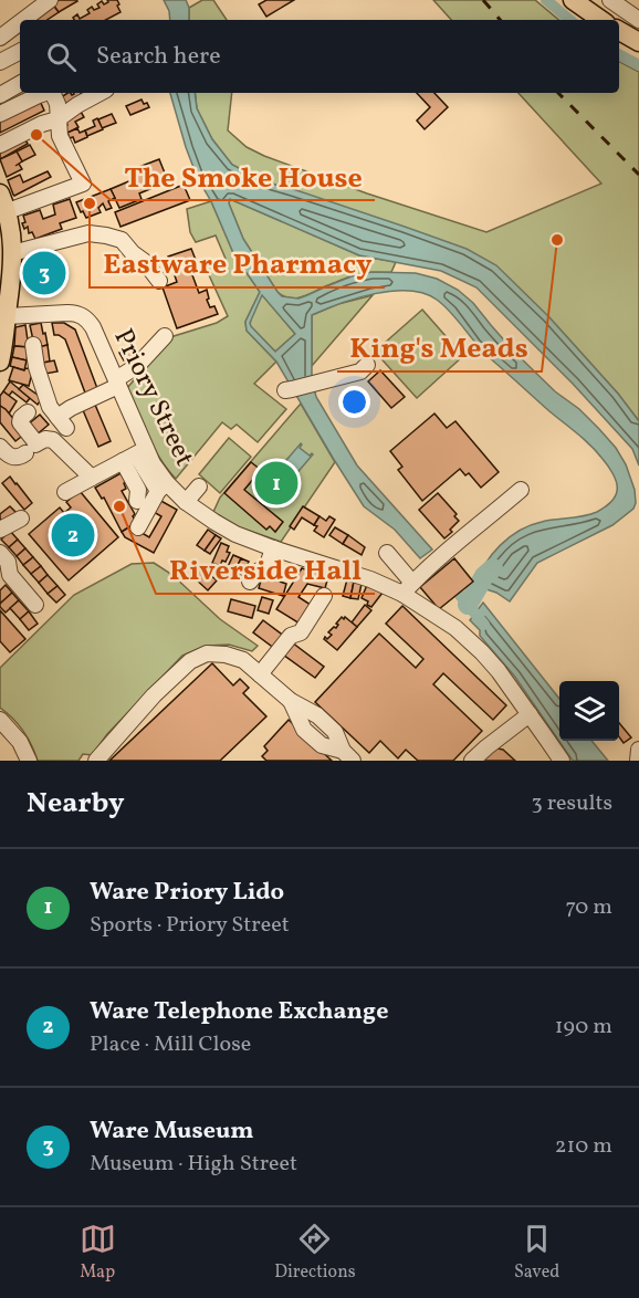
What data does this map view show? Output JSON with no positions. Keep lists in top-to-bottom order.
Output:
{
  "streets": {
    "street": ["Priory Street"]
  },
  "places": [
    "The Smoke House",
    "Eastware Pharmacy",
    "King's Meads",
    "Riverside Hall"
  ],
  "page": {
    "search": "Search here",
    "pins": ["3", "1", "2"],
    "heading": ["Nearby", "3 results"],
    "list": [
      {
        "mark": "1",
        "name": "Ware Priory Lido",
        "note": "Sports · Priory Street",
        "value": "70 m"
      },
      {
        "mark": "2",
        "name": "Ware Telephone Exchange",
        "note": "Place · Mill Close",
        "value": "190 m"
      },
      {
        "mark": "3",
        "name": "Ware Museum",
        "note": "Museum · High Street",
        "value": "210 m"
      }
    ],
    "nav": ["Map", "Directions", "Saved"]
  }
}
